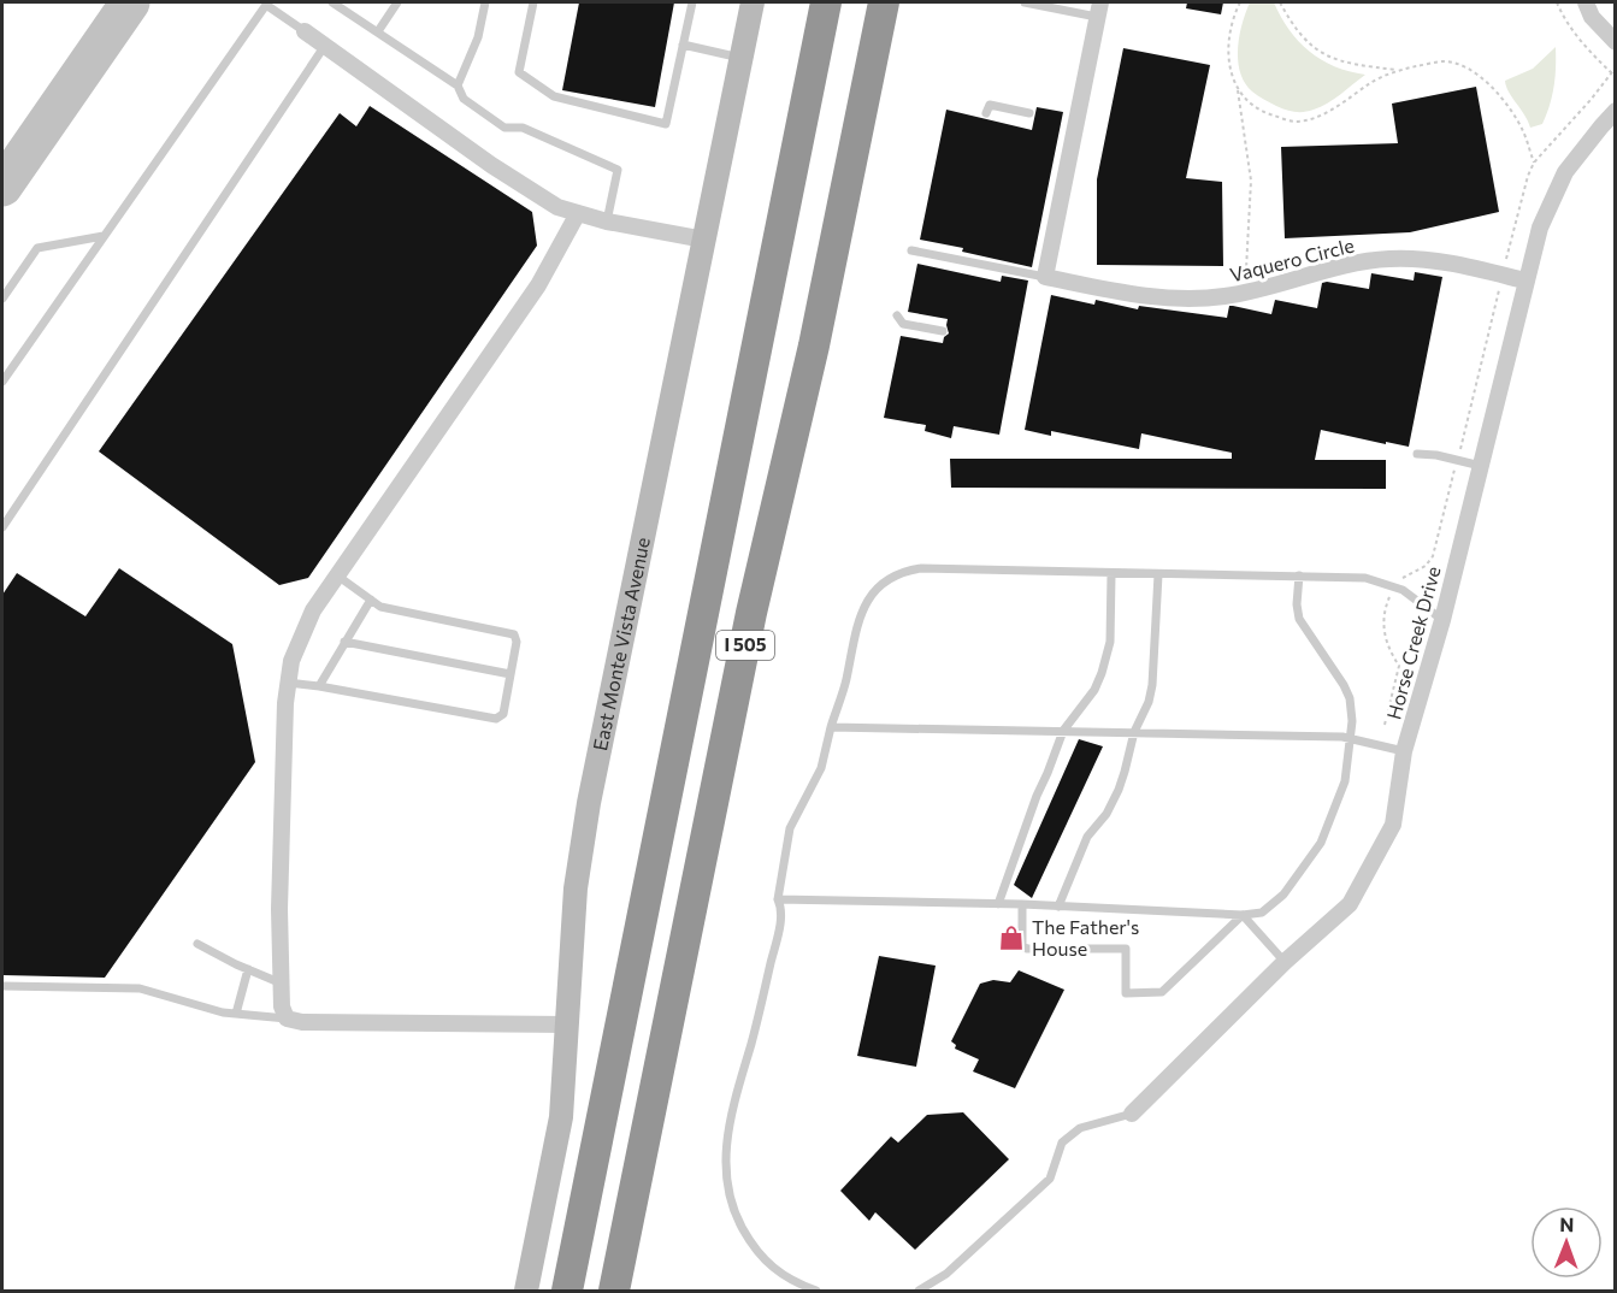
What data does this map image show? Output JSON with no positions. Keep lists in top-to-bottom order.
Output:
{
  "streets": {
    "highway": ["I 505"],
    "street": ["Vaquero Circle", "Horse Creek Drive", "East Monte Vista Avenue"]
  },
  "crossings": [
    ["Vaquero Circle", "Horse Creek Drive"]
  ],
  "places": {
    "shop": ["The Father's House"]
  },
  "north": "top"
}
